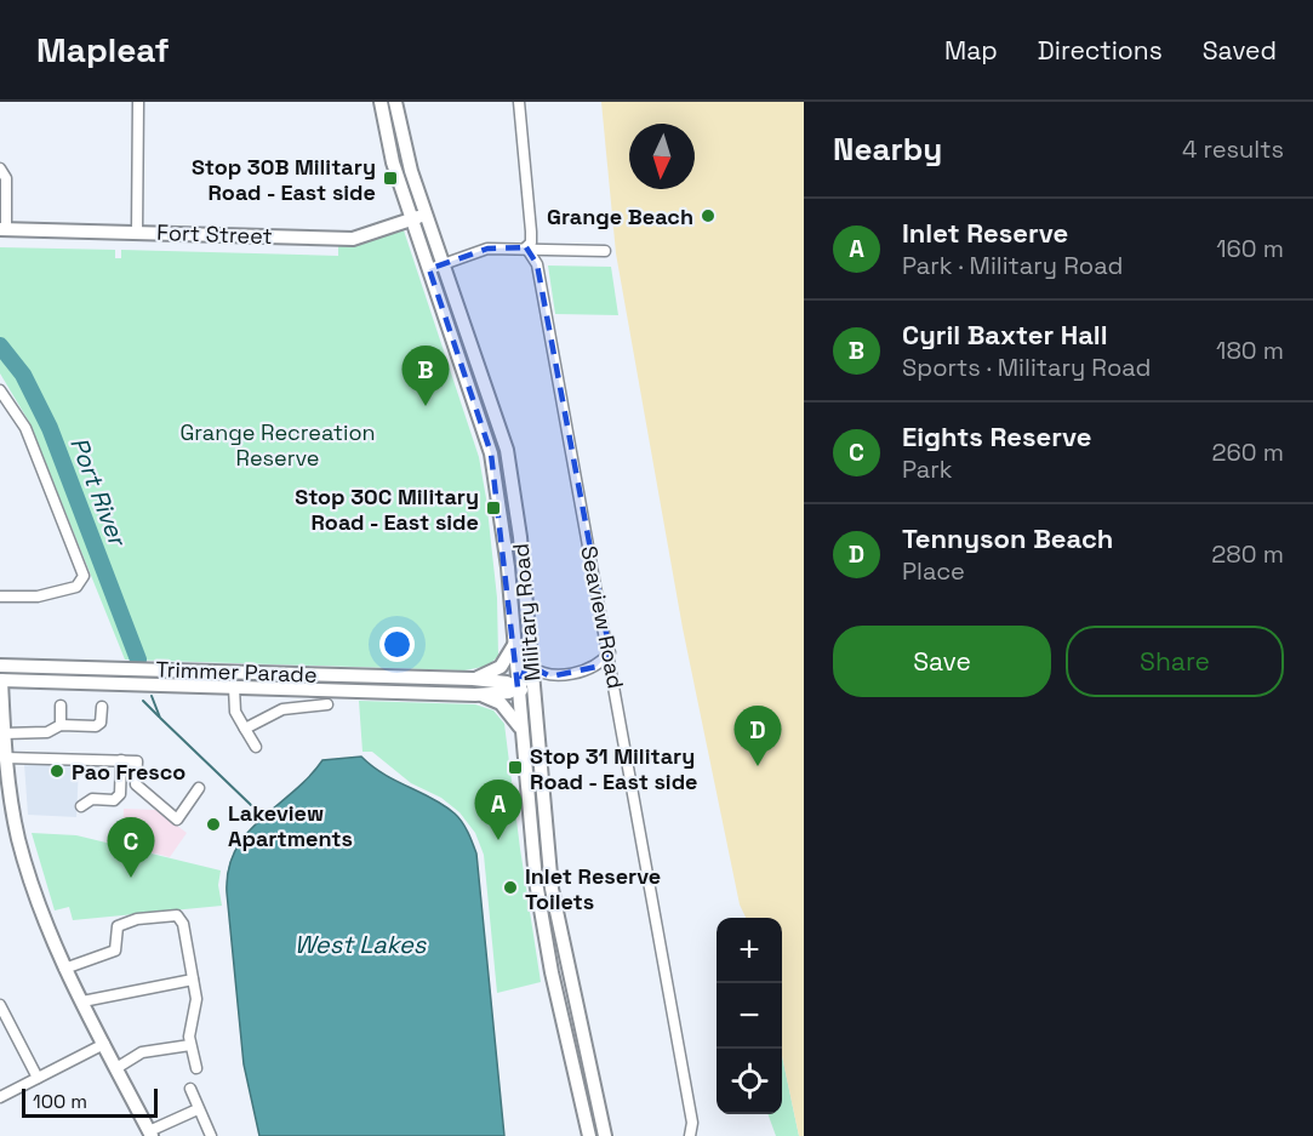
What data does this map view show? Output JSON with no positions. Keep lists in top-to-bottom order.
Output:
{
  "streets": {
    "main road": ["Fort Street", "Military Road", "Trimmer Parade"],
    "street": ["Seaview Road"]
  },
  "crossings": [
    ["Fort Street", "Military Road"],
    ["Military Road", "Trimmer Parade"]
  ],
  "water": ["Port River", "West Lakes"],
  "parks": ["Grange Recreation Reserve"],
  "places": {
    "transit": ["Stop 30B Military Road - East side", "Stop 30C Military Road - East side", "Stop 31 Military Road - East side"],
    "other": [
      "Grange Beach",
      "Pao Fresco",
      "Lakeview Apartments",
      "Inlet Reserve Toilets"
    ]
  },
  "scale_bar": "100 m",
  "north": "bottom",
  "page": {
    "header": "Mapleaf",
    "nav": ["Map", "Directions", "Saved"],
    "heading": ["Nearby", "4 results"],
    "list": [
      {
        "mark": "A",
        "name": "Inlet Reserve",
        "note": "Park · Military Road",
        "value": "160 m"
      },
      {
        "mark": "B",
        "name": "Cyril Baxter Hall",
        "note": "Sports · Military Road",
        "value": "180 m"
      },
      {
        "mark": "C",
        "name": "Eights Reserve",
        "note": "Park",
        "value": "260 m"
      },
      {
        "mark": "D",
        "name": "Tennyson Beach",
        "note": "Place",
        "value": "280 m"
      }
    ],
    "pins": [
      "B",
      "D",
      "A",
      "C"
    ],
    "buttons": ["Save", "Share"],
    "map_buttons": ["+", "−"],
    "scale": "100 m"
  }
}
